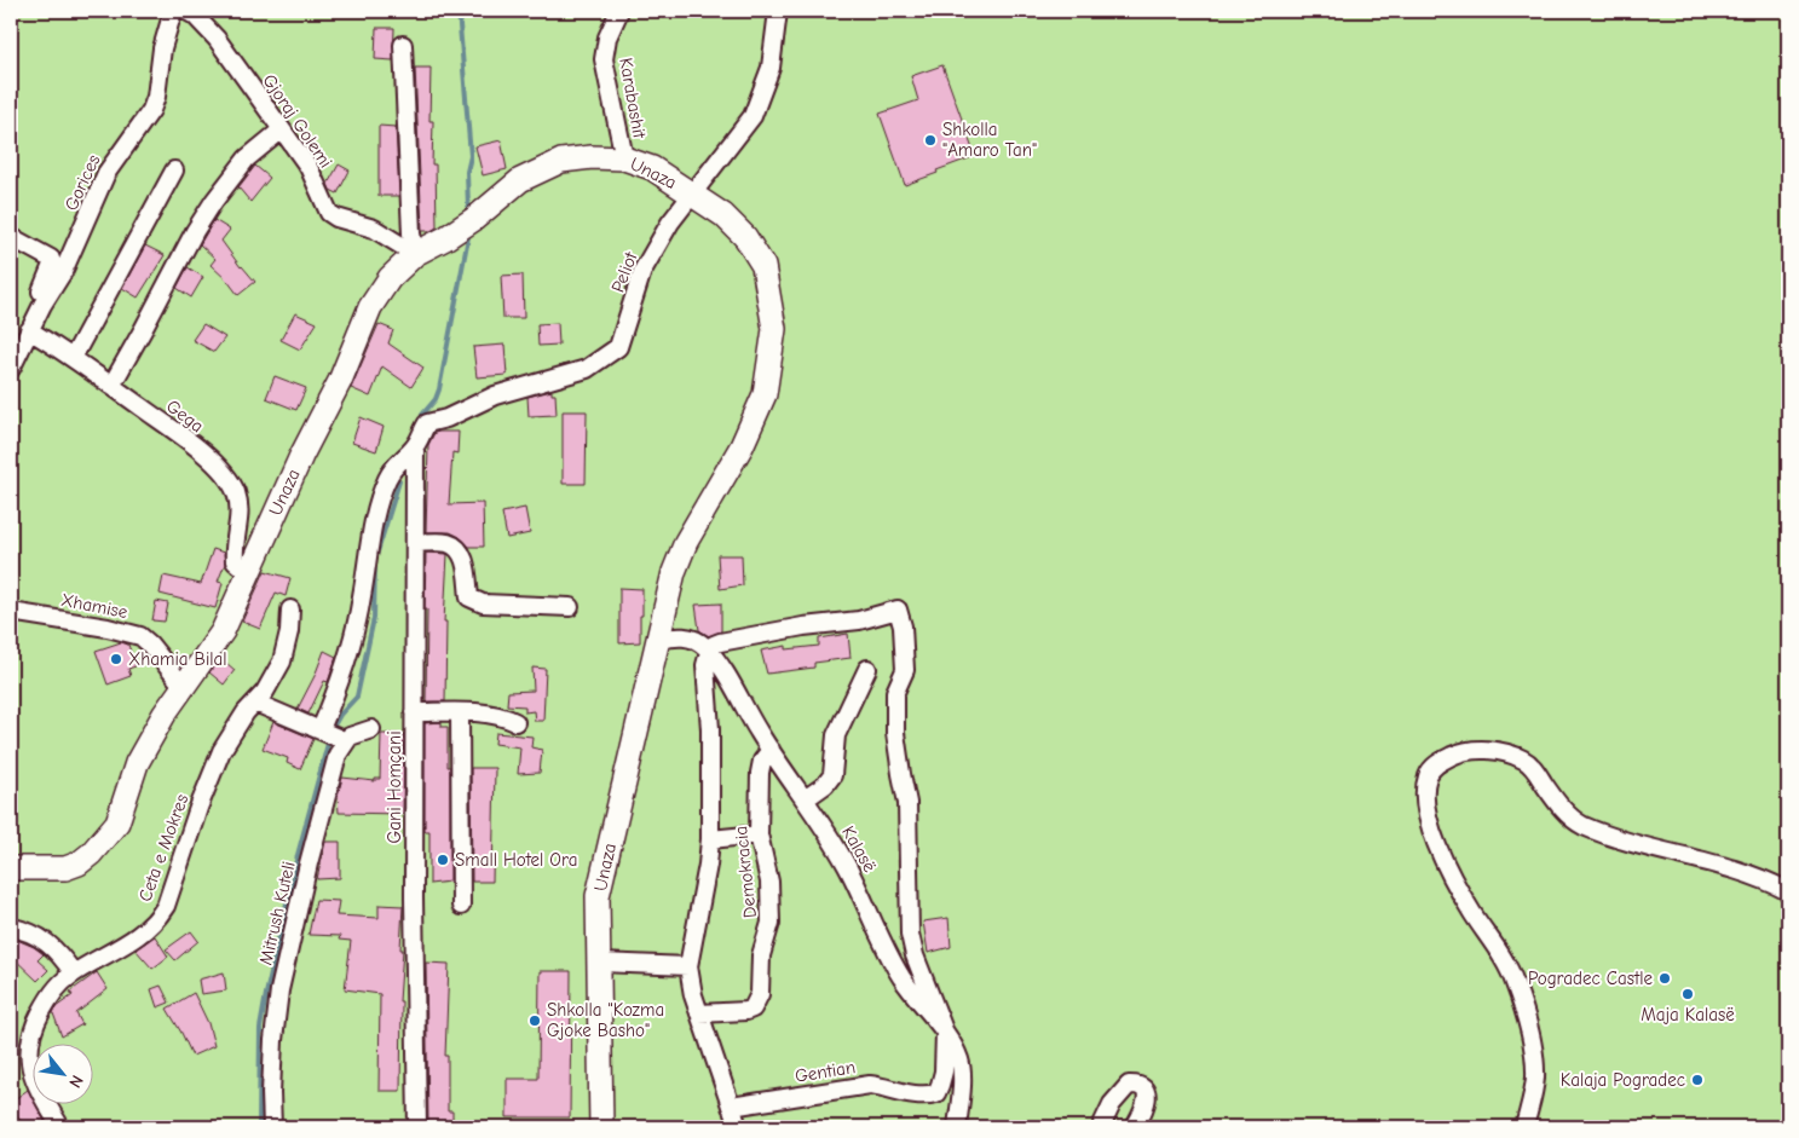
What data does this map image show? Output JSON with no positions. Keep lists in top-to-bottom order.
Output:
{
  "streets": {
    "main road": ["Unaza"],
    "street": [
      "Karabashit",
      "Gjoraj Golemi",
      "Gorices",
      "Peliot",
      "Gega",
      "Xhamise",
      "Gani Homçani",
      "Ceta e Mokres",
      "Kalasë",
      "Demokracia",
      "Mitrush Kuteli",
      "Gentian"
    ]
  },
  "crossings": [
    ["Karabashit", "Unaza"],
    ["Gjoraj Golemi", "Unaza"],
    ["Unaza", "Peliot"],
    ["Unaza", "Gega"],
    ["Unaza", "Xhamise"],
    ["Unaza", "Kalasë"],
    ["Gorices", "Gega"],
    ["Peliot", "Gani Homçani"],
    ["Kalasë", "Demokracia"],
    ["Kalasë", "Gentian"]
  ],
  "places": [
    "Shkolla \"Amaro Tan\"",
    "Xhamia Bilal",
    "Small Hotel Ora",
    "Pogradec Castle",
    "Maja Kalasë",
    "Shkolla \"Kozma Gjoke Basho\"",
    "Kalaja Pogradec"
  ],
  "north": "bottom right"
}
